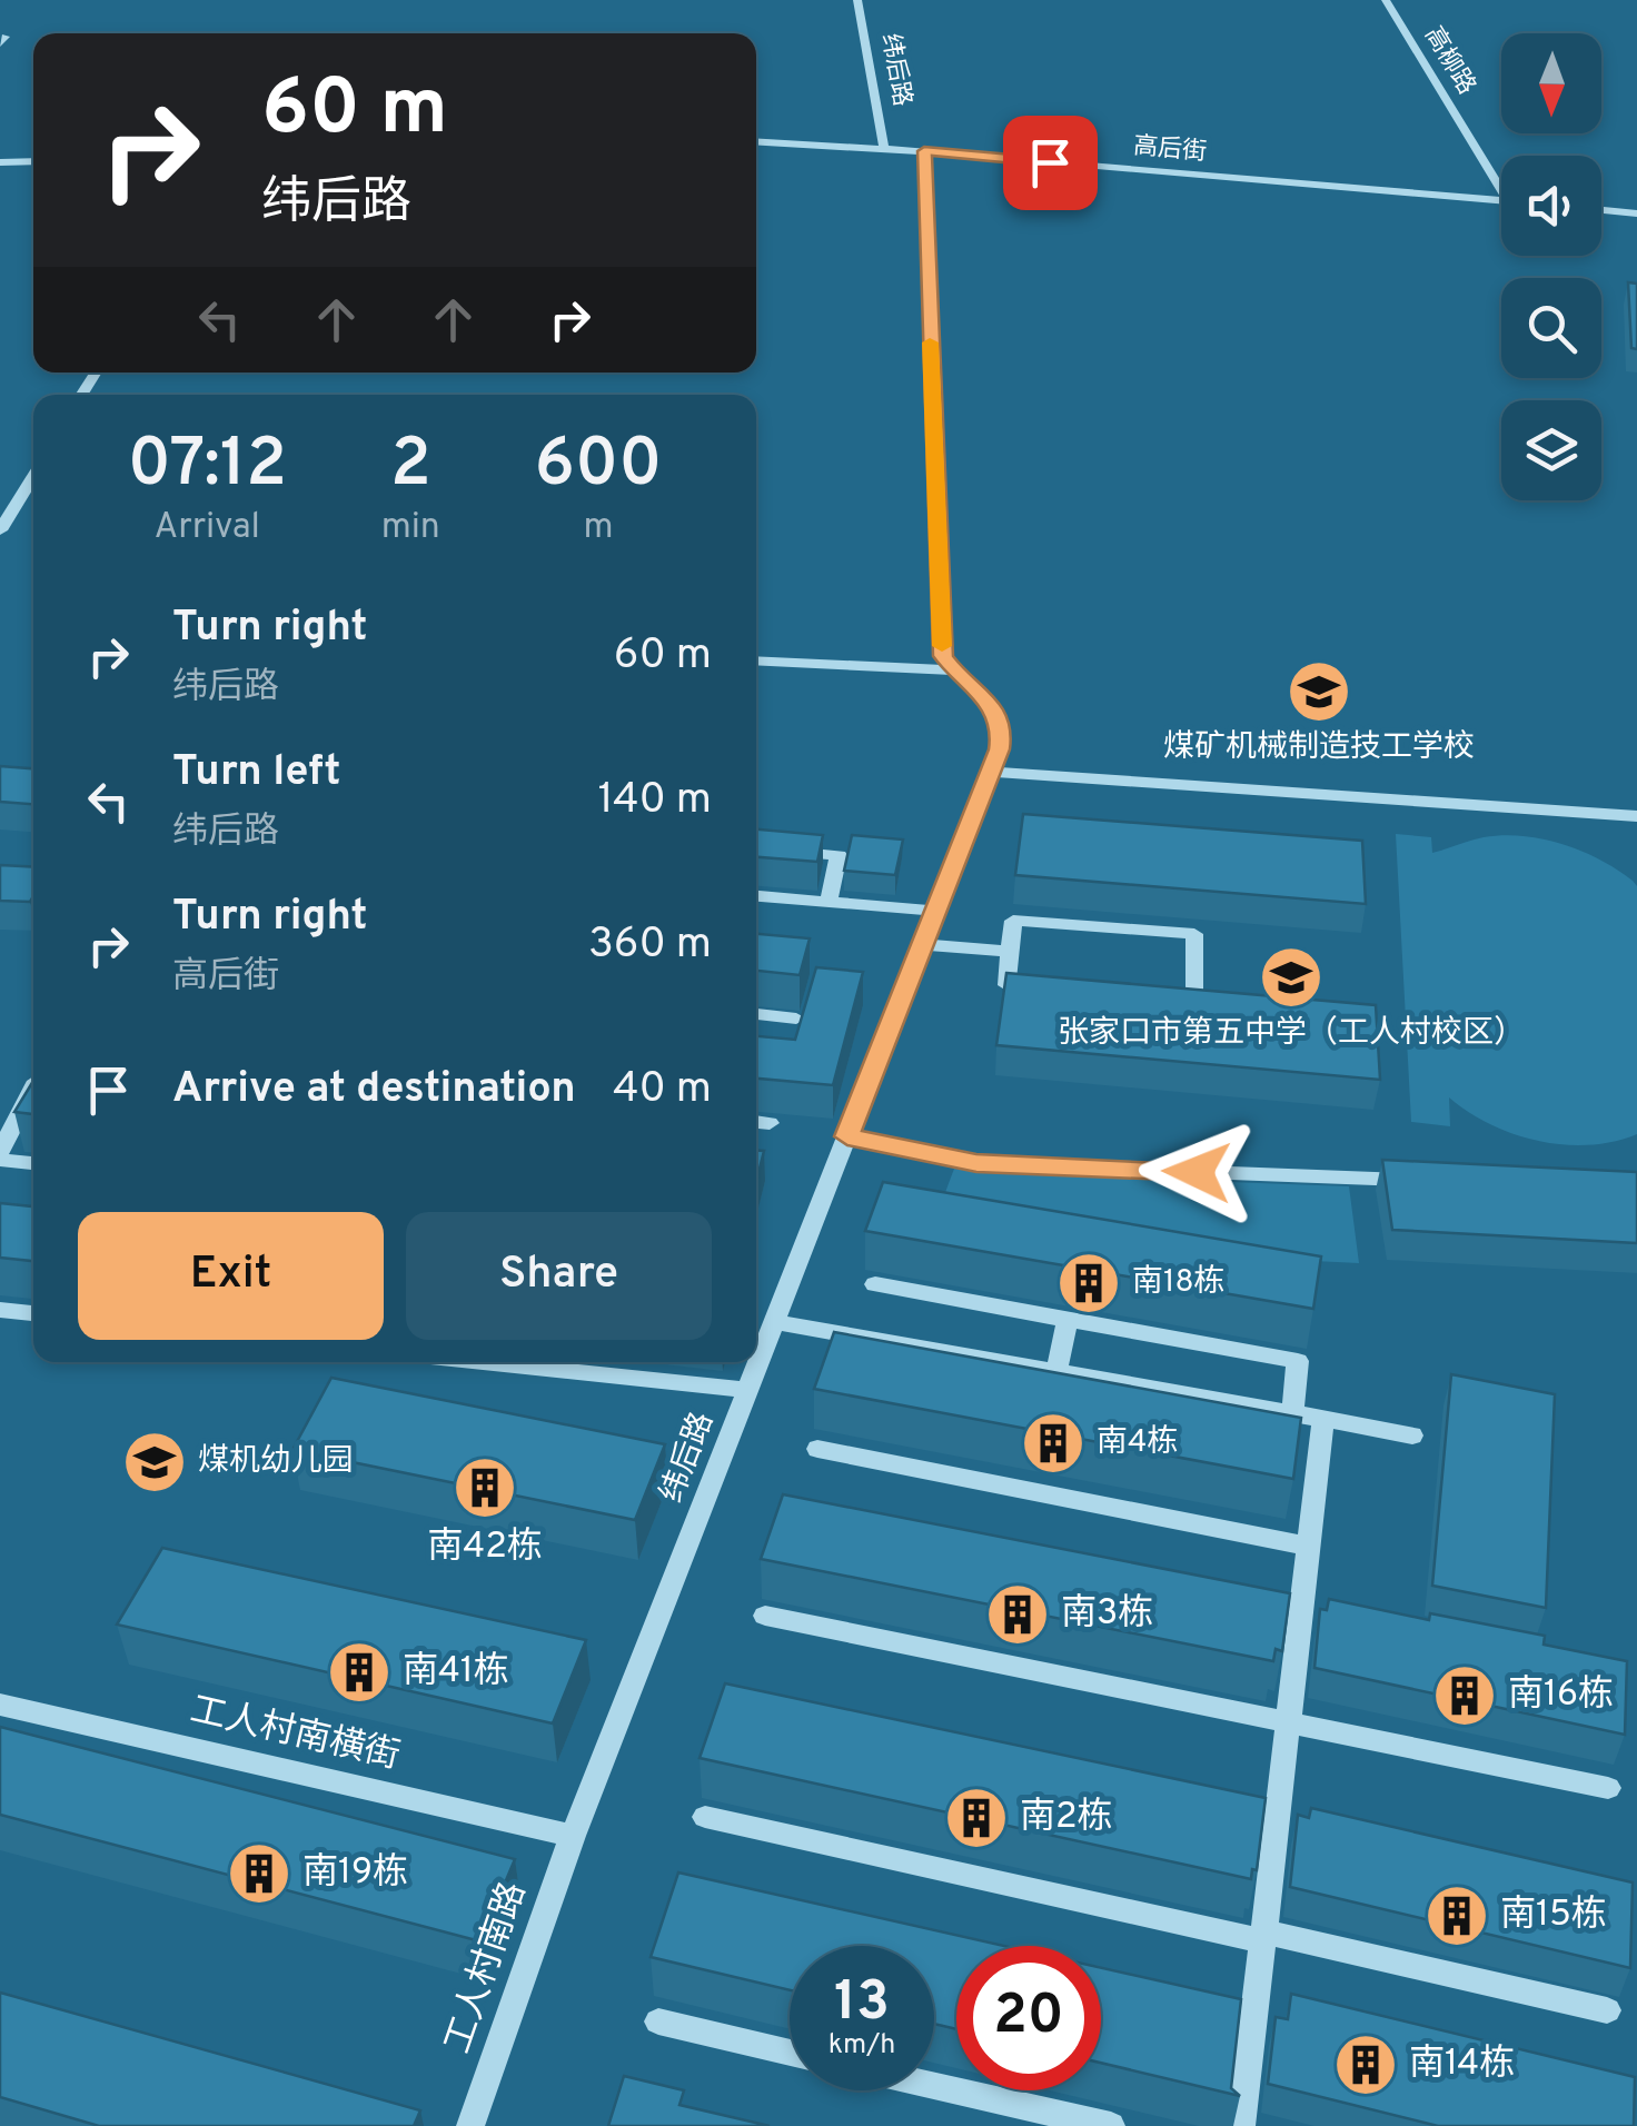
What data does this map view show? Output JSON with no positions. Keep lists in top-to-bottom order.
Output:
{
  "streets": {
    "street": [
      "高柳路",
      "纬后路",
      "高后街",
      "工人村南横街",
      "工人村南路"
    ]
  },
  "crossings": [
    ["纬后路", "高后街"],
    ["纬后路", "工人村南横街"],
    ["纬后路", "工人村南路"],
    ["工人村南横街", "工人村南路"]
  ],
  "places": {
    "school or university": ["煤矿机械制造技工学校", "张家口市第五中学（工人村校区）", "煤机幼儿园"],
    "building": [
      "南18栋",
      "南4栋",
      "南42栋",
      "南3栋",
      "南41栋",
      "南16栋",
      "南2栋",
      "南19栋",
      "南15栋",
      "南14栋"
    ]
  },
  "north": "bottom",
  "page": {
    "turn": ["60 m", "纬后路"],
    "eta": [
      "07:12",
      "Arrival",
      "2",
      "min",
      "600",
      "m"
    ],
    "list": [
      {
        "name": "Turn right",
        "note": "纬后路",
        "value": "60 m"
      },
      {
        "name": "Turn left",
        "note": "纬后路",
        "value": "140 m"
      },
      {
        "name": "Turn right",
        "note": "高后街",
        "value": "360 m"
      },
      {
        "name": "Arrive at destination",
        "value": "40 m"
      }
    ],
    "buttons": ["Exit", "Share"],
    "speed": "13 km/h",
    "limit": "20"
  }
}
